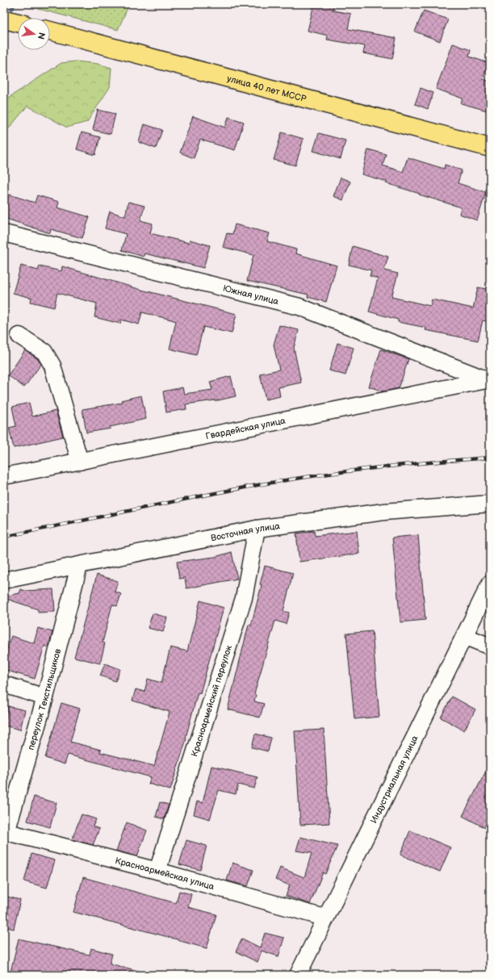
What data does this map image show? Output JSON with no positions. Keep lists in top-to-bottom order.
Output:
{
  "streets": {
    "main road": ["улица 40 лет МССР"],
    "street": [
      "Южная улица",
      "Гвардейская улица",
      "Восточная улица",
      "переулок Текстильщиков",
      "Красноармейский переулок",
      "Индустриальная улица",
      "Красноармейская улица"
    ]
  },
  "crossings": [
    ["Южная улица", "Гвардейская улица"],
    ["Восточная улица", "переулок Текстильщиков"],
    ["Восточная улица", "Красноармейский переулок"],
    ["переулок Текстильщиков", "Красноармейская улица"],
    ["Красноармейский переулок", "Красноармейская улица"],
    ["Индустриальная улица", "Красноармейская улица"]
  ],
  "north": "right"
}
